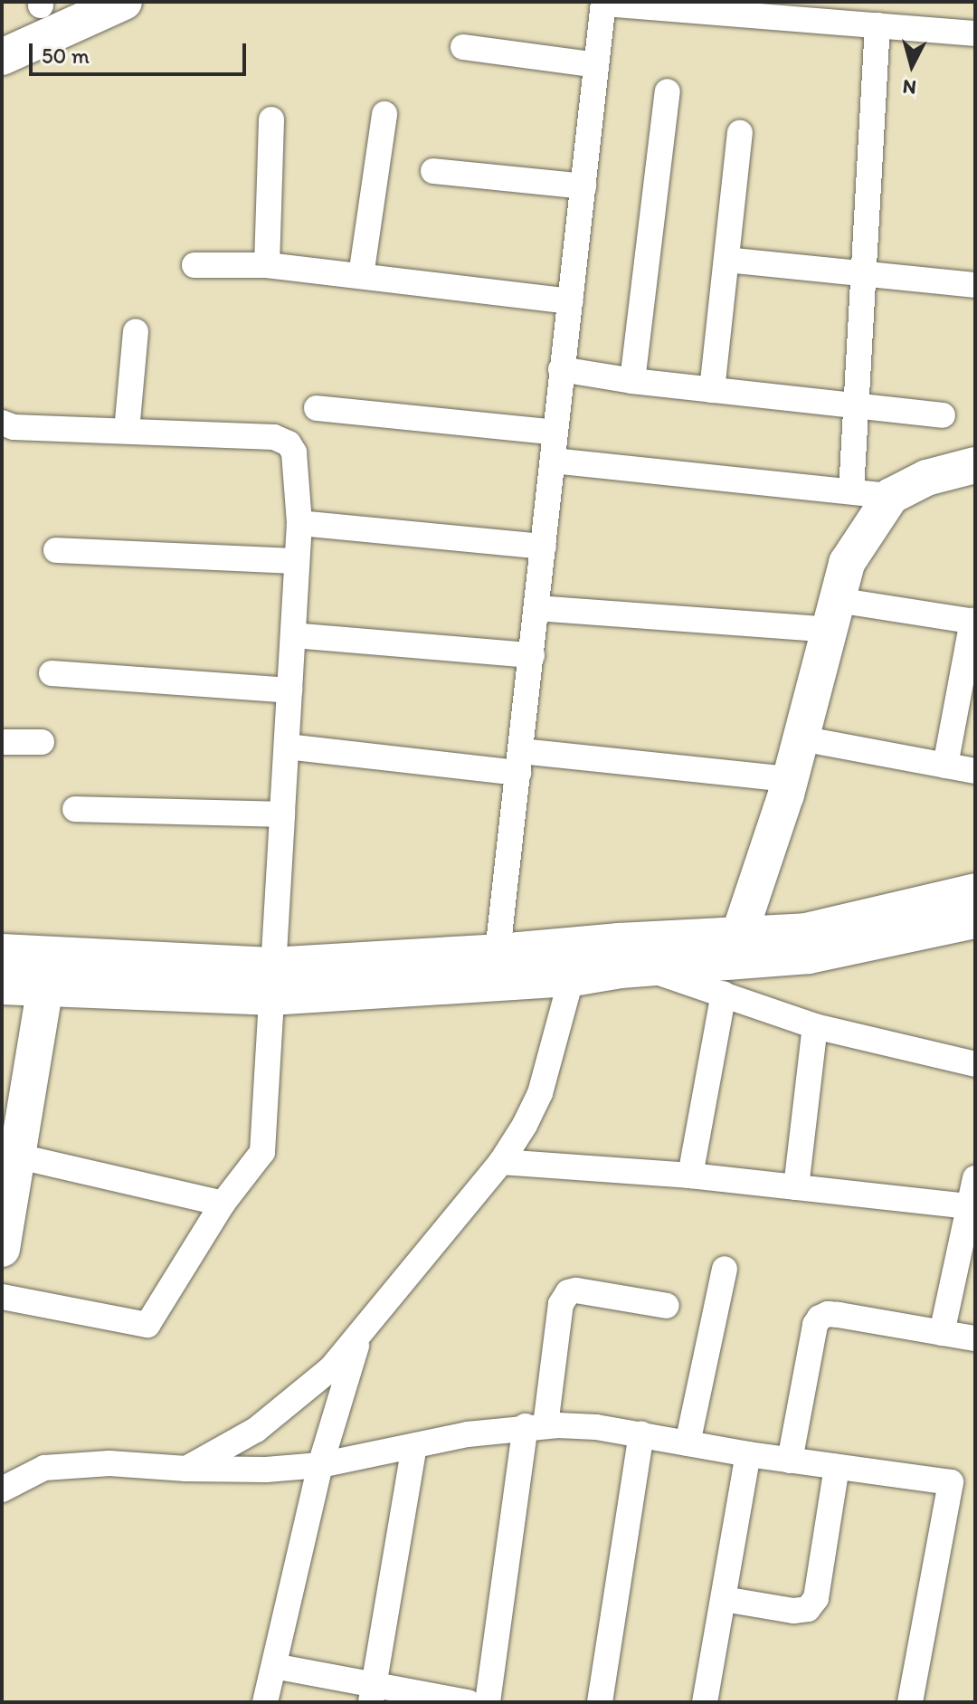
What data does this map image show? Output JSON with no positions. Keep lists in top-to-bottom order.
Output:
{
  "scale_bar": "50 m",
  "north": "bottom"
}
